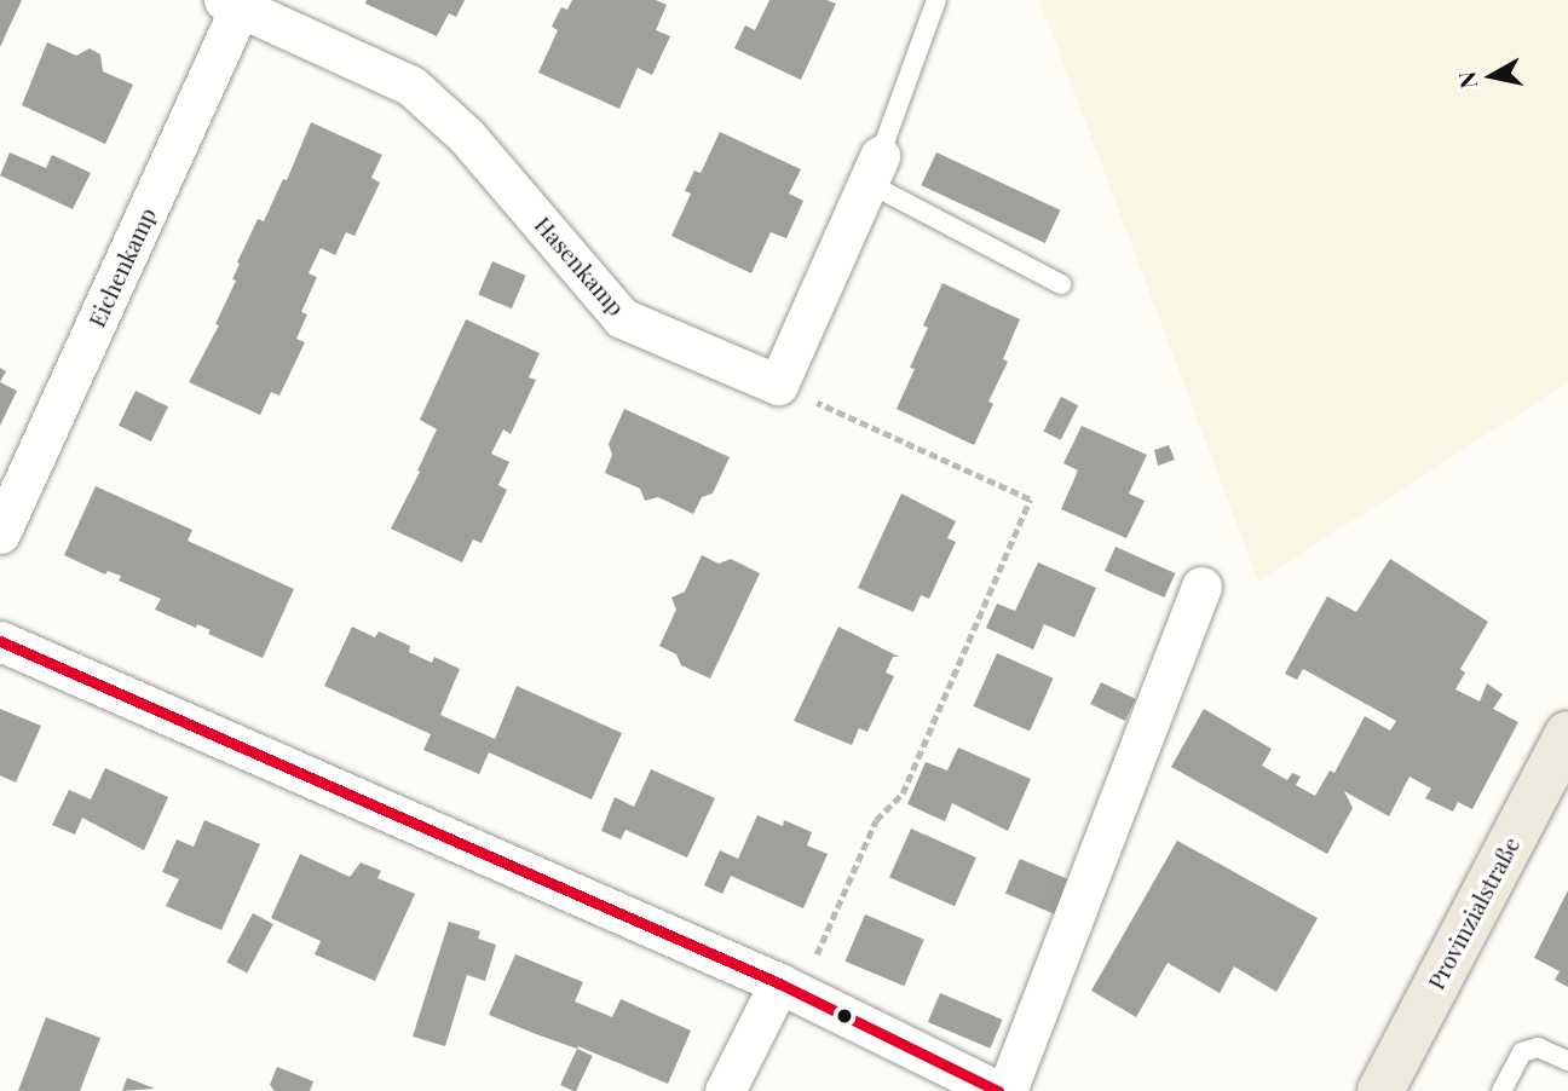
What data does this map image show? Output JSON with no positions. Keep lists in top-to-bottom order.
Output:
{
  "streets": {
    "main road": ["Provinzialstraße"],
    "street": ["Hasenkamp", "Eichenkamp"]
  },
  "crossings": [
    ["Hasenkamp", "Eichenkamp"]
  ],
  "north": "left"
}
